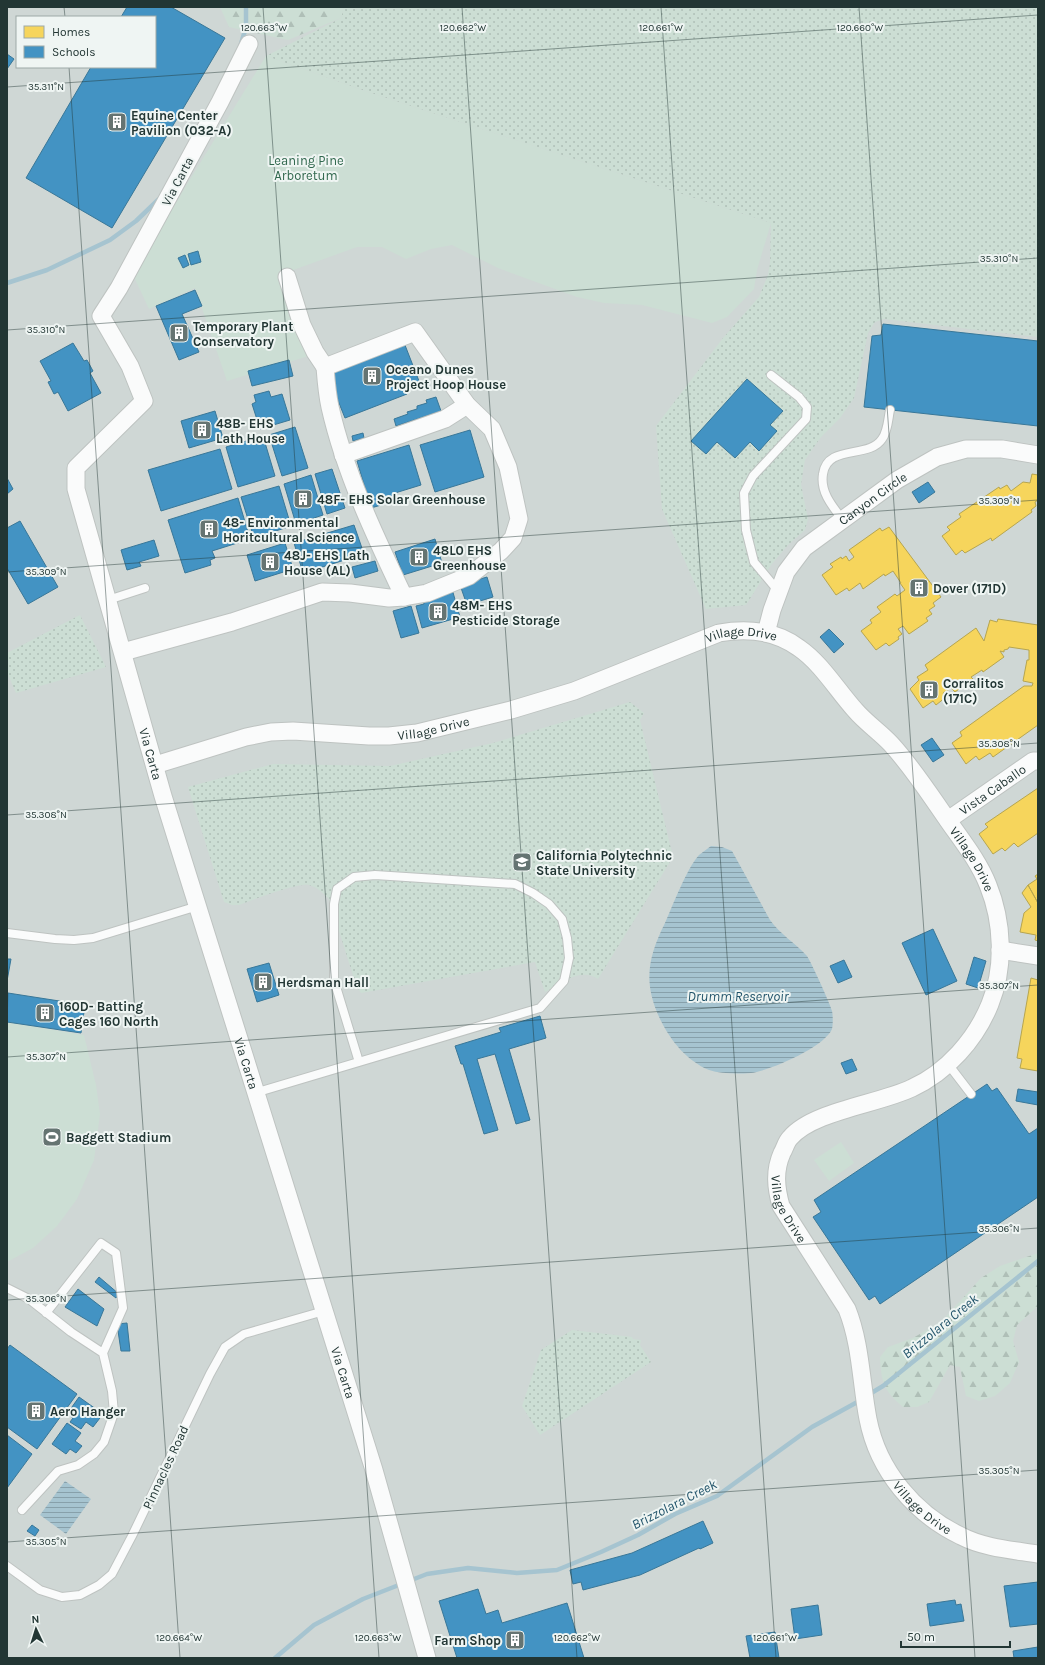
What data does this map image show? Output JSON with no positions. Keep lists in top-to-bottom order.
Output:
{
  "streets": {
    "street": [
      "Via Carta",
      "Canyon Circle",
      "Village Drive",
      "Vista Caballo"
    ],
    "lane": ["Pinnacles Road"]
  },
  "crossings": [
    ["Via Carta", "Village Drive"],
    ["Via Carta", "Pinnacles Road"],
    ["Canyon Circle", "Village Drive"],
    ["Village Drive", "Vista Caballo"]
  ],
  "water": ["Drumm Reservoir", "Brizzolara Creek"],
  "parks": ["Leaning Pine Arboretum"],
  "places": {
    "building": [
      "Equine Center Pavilion (032-A)",
      "Temporary Plant Conservatory",
      "Oceano Dunes Project Hoop House",
      "48B- EHS Lath House",
      "48F- EHS Solar Greenhouse",
      "48- Environmental Horitcultural Science",
      "48L0 EHS Greenhouse",
      "48J- EHS Lath House (AL)",
      "Dover (171D)",
      "48M- EHS Pesticide Storage",
      "Corralitos (171C)",
      "Herdsman Hall",
      "160D- Batting Cages 160 North",
      "Aero Hanger",
      "Farm Shop"
    ],
    "school or university": ["California Polytechnic State University"],
    "sports": ["Baggett Stadium"]
  },
  "legend": ["Homes", "Schools"],
  "scale_bar": "50 m",
  "north": "top",
  "coordinates": [
    "120.663°W",
    "120.662°W",
    "120.661°W",
    "120.660°W",
    "35.311°N",
    "35.310°N",
    "35.309°N",
    "35.308°N",
    "35.307°N",
    "35.306°N",
    "35.305°N",
    "120.664°W"
  ]
}
